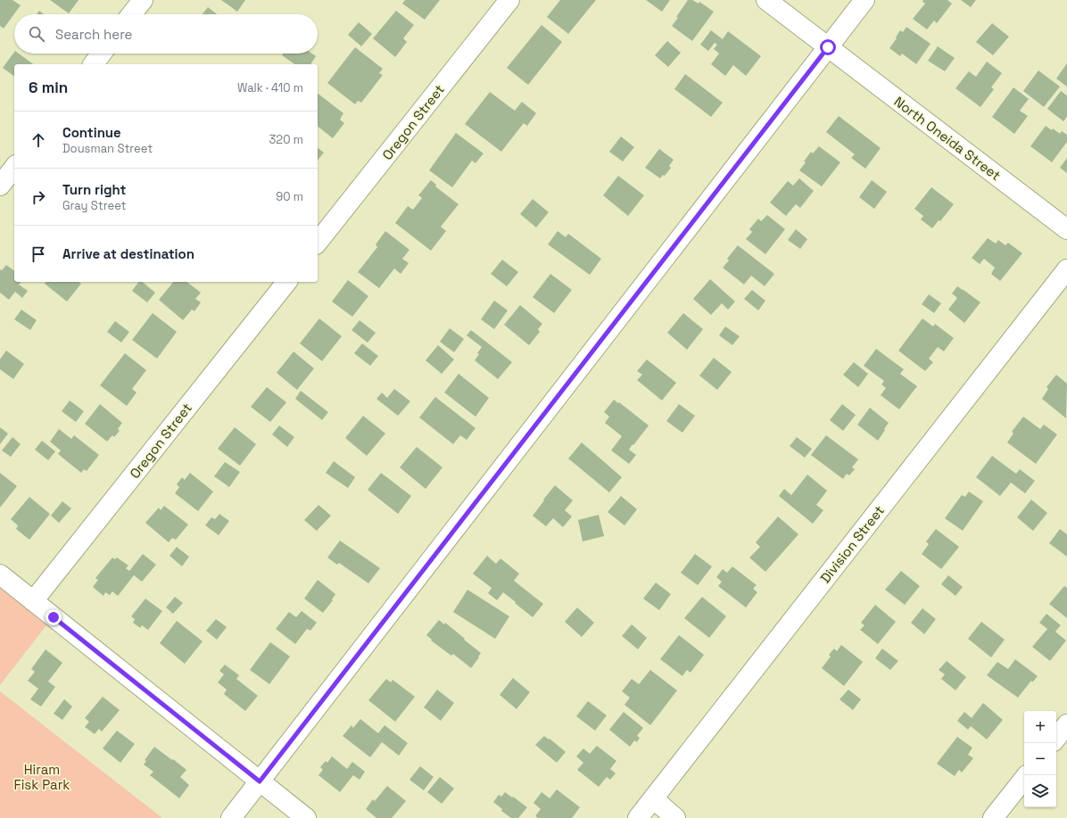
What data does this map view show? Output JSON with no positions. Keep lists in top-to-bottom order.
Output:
{
  "streets": {
    "street": ["Oregon Street", "North Oneida Street", "Division Street"]
  },
  "parks": ["Hiram Fisk Park"],
  "page": {
    "search": "Search here",
    "heading": ["6 min", "Walk · 410 m"],
    "list": [
      ["Continue", "Dousman Street", "320 m"],
      ["Turn right", "Gray Street", "90 m"],
      "Arrive at destination"
    ],
    "map_buttons": ["+", "−"]
  }
}
